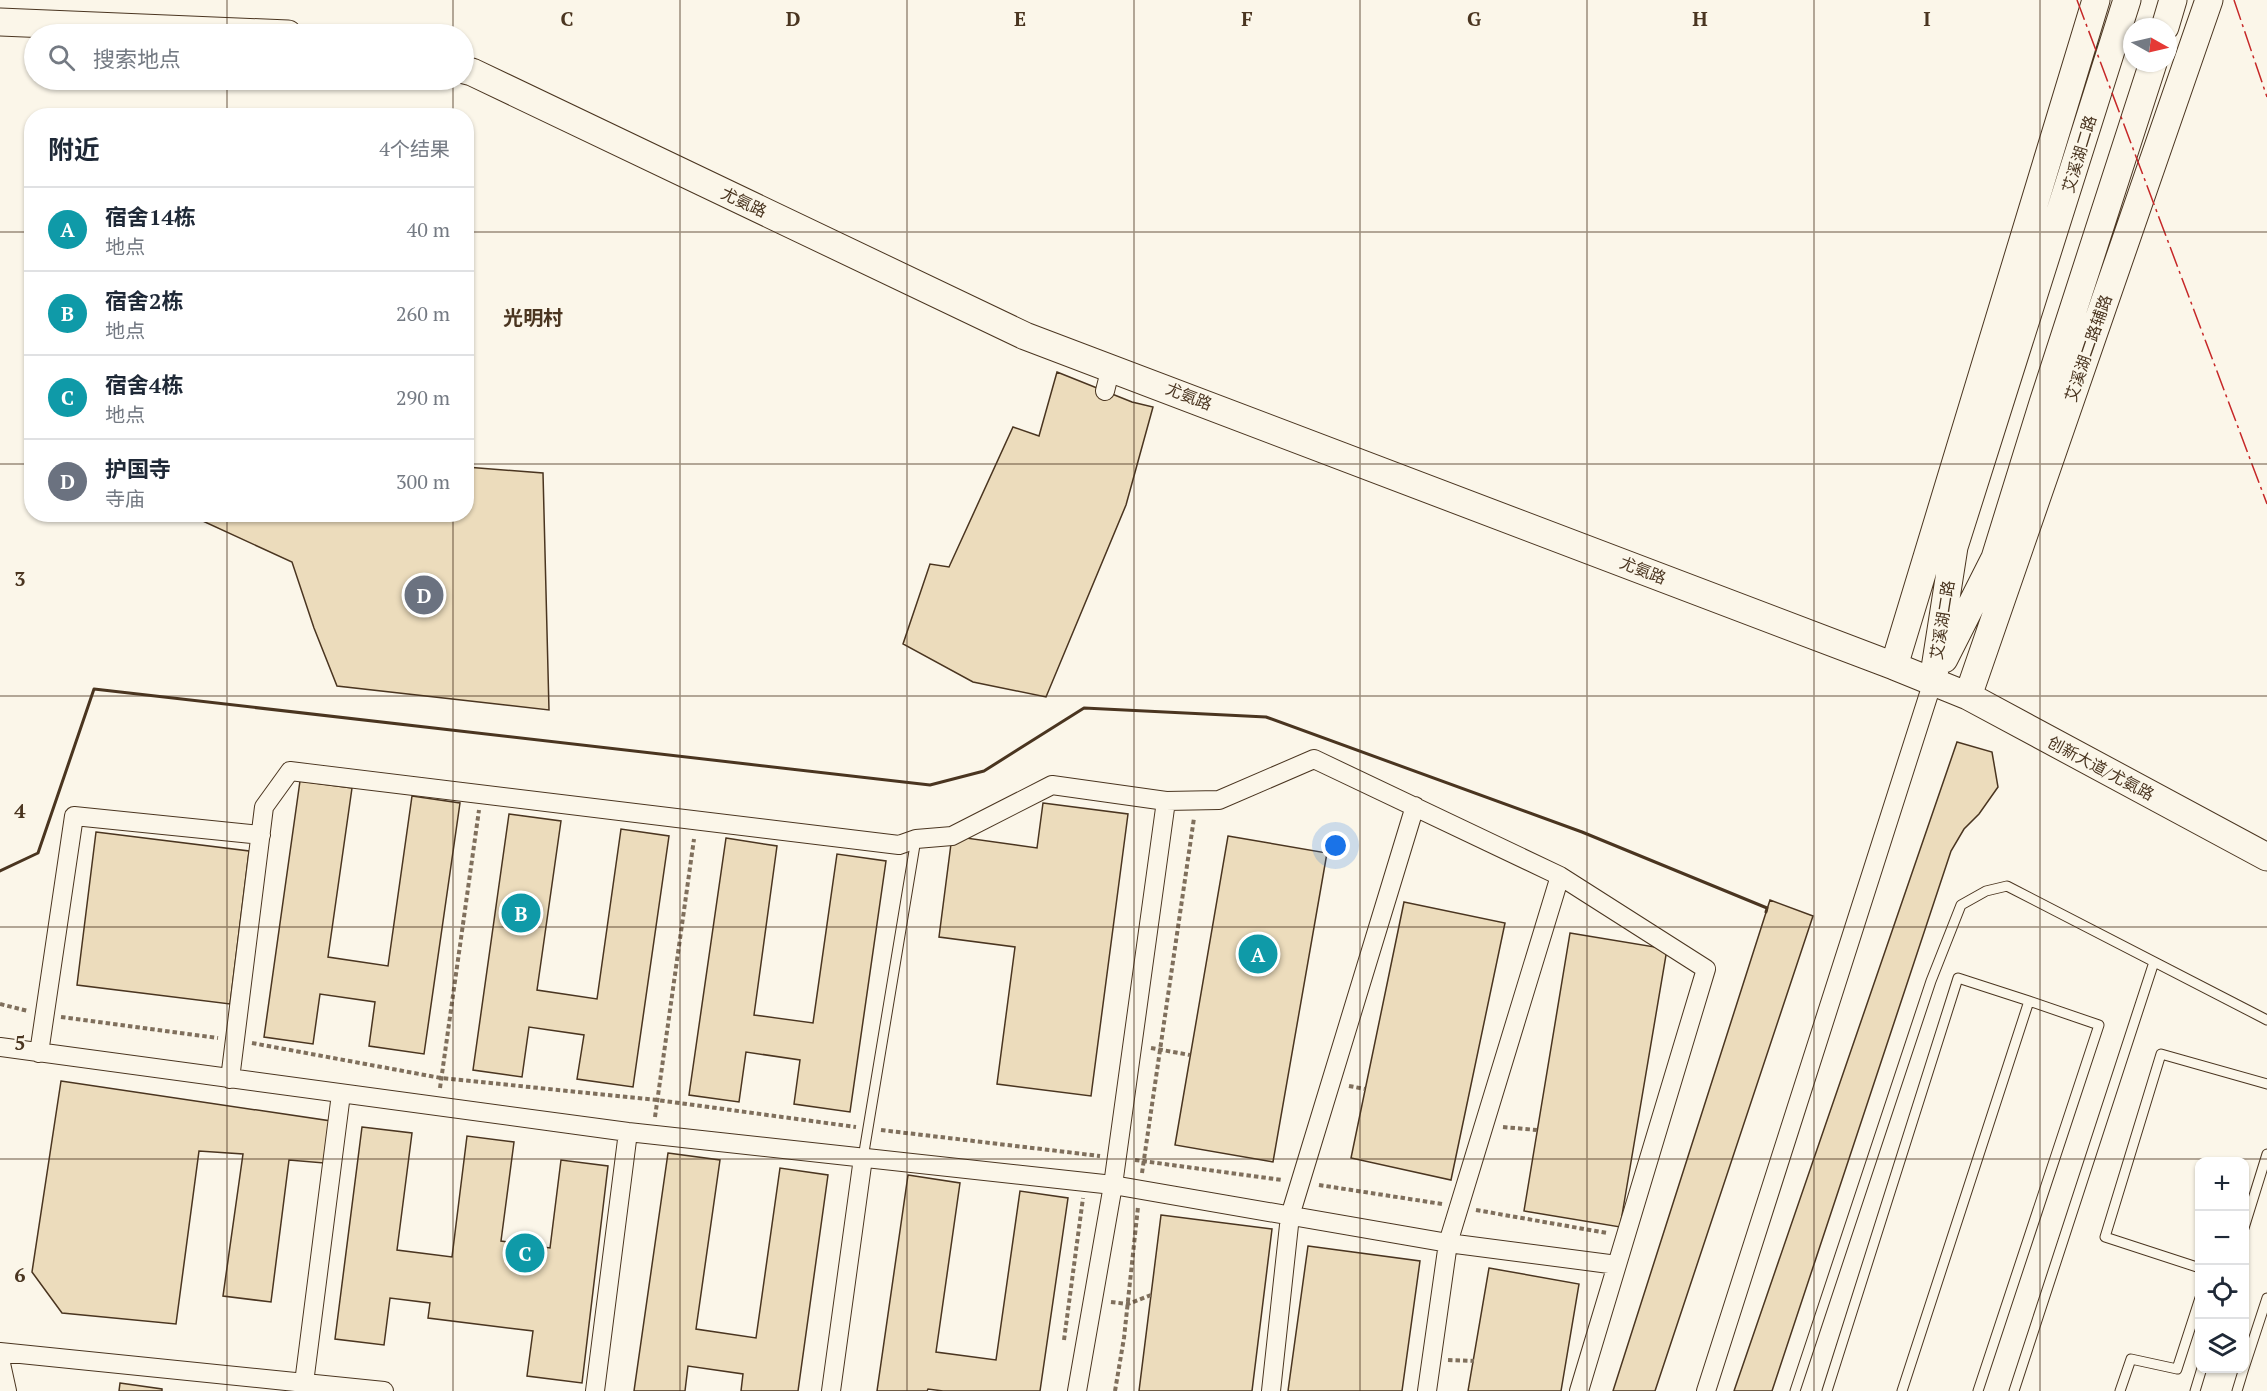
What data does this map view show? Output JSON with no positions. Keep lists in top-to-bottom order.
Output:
{
  "streets": {
    "main road": [
      "艾溪湖二路",
      "尤氨路",
      "艾溪湖二路辅路",
      "创新大道/尤氨路"
    ]
  },
  "crossings": [
    ["艾溪湖二路", "尤氨路"],
    ["艾溪湖二路", "创新大道/尤氨路"],
    ["尤氨路", "创新大道/尤氨路"],
    ["艾溪湖二路辅路", "创新大道/尤氨路"]
  ],
  "districts": ["光明村"],
  "north": "right",
  "page": {
    "search": "搜索地点",
    "heading": ["附近", "4个结果"],
    "list": [
      {
        "mark": "A",
        "name": "宿舍14栋",
        "note": "地点",
        "value": "40 m"
      },
      {
        "mark": "B",
        "name": "宿舍2栋",
        "note": "地点",
        "value": "260 m"
      },
      {
        "mark": "C",
        "name": "宿舍4栋",
        "note": "地点",
        "value": "290 m"
      },
      {
        "mark": "D",
        "name": "护国寺",
        "note": "寺庙",
        "value": "300 m"
      }
    ],
    "pins": [
      "D",
      "B",
      "A",
      "C"
    ],
    "map_buttons": ["+", "−"]
  },
  "grid": {
    "columns": [
      "C",
      "D",
      "E",
      "F",
      "G",
      "H",
      "I"
    ],
    "rows": [
      "3",
      "4",
      "5",
      "6"
    ]
  }
}
